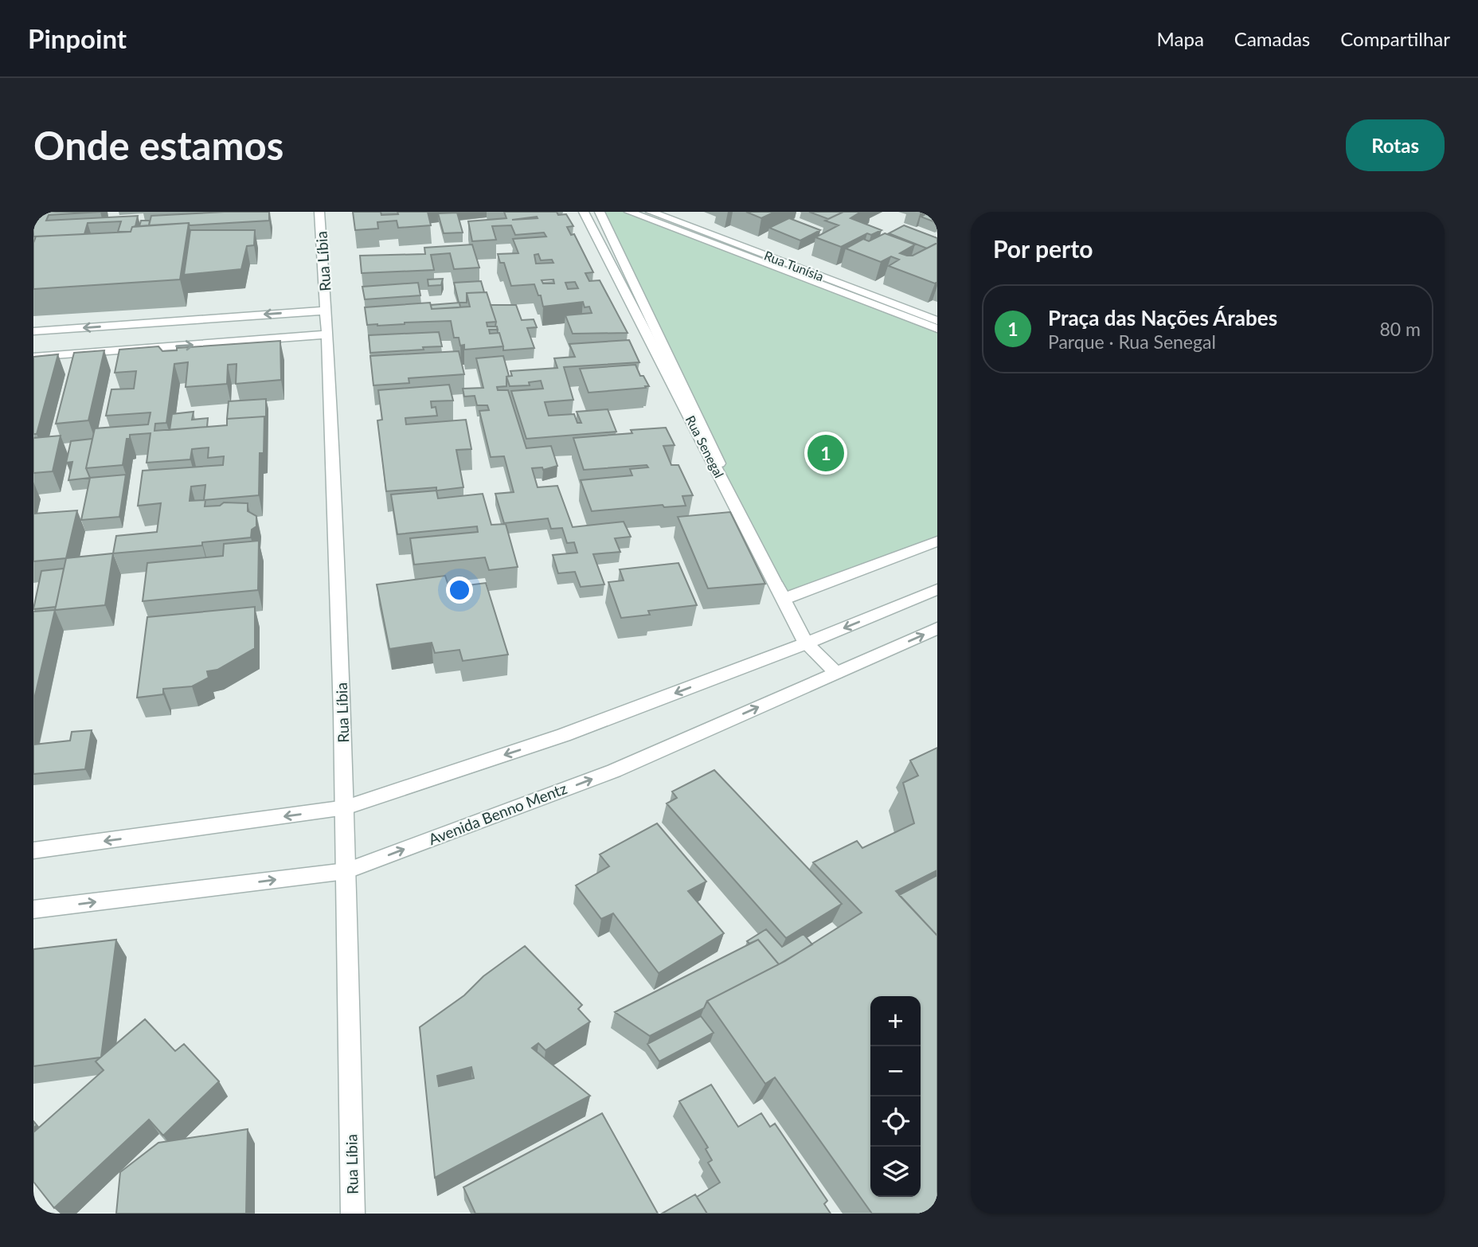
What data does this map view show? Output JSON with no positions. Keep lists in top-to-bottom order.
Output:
{
  "streets": {
    "street": [
      "Rua Líbia",
      "Rua Tunísia",
      "Rua Senegal",
      "Avenida Benno Mentz"
    ]
  },
  "crossings": [
    ["Rua Líbia", "Avenida Benno Mentz"],
    ["Rua Senegal", "Avenida Benno Mentz"]
  ],
  "page": {
    "header": "Pinpoint",
    "nav": ["Mapa", "Camadas", "Compartilhar"],
    "buttons": "Rotas",
    "title": "Onde estamos",
    "heading": "Por perto",
    "list": [
      {
        "mark": "1",
        "name": "Praça das Nações Árabes",
        "note": "Parque · Rua Senegal",
        "value": "80 m"
      }
    ],
    "pins": "1",
    "map_buttons": ["+", "−"]
  }
}
